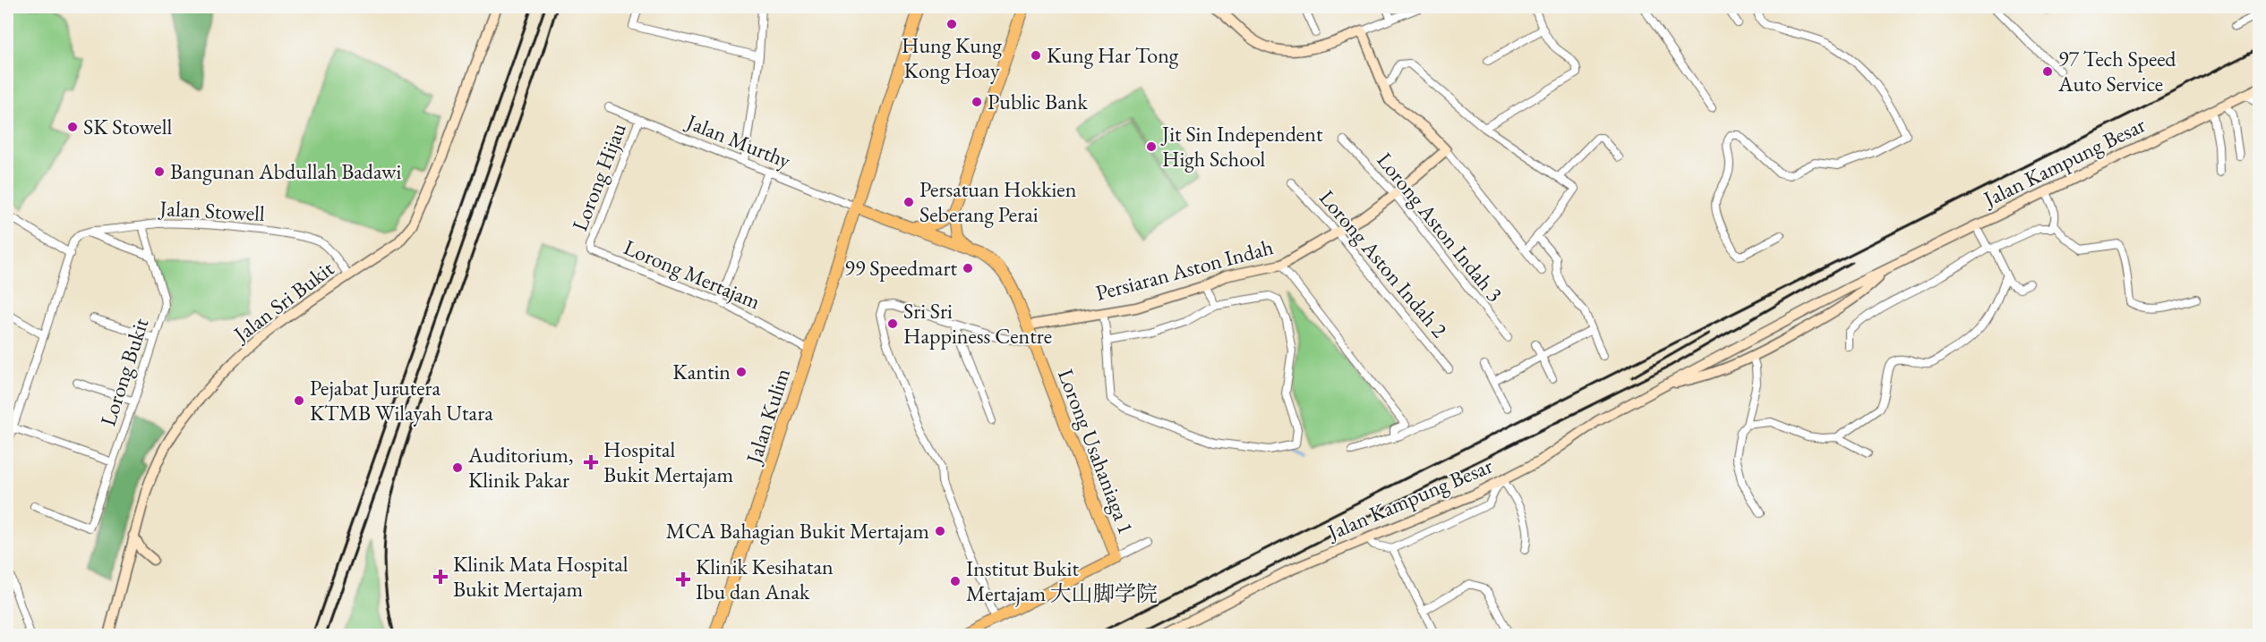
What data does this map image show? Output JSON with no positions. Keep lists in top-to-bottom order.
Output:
{
  "streets": {
    "main road": ["Jalan Kulim", "Lorong Usahaniaga 1"],
    "street": [
      "Jalan Murthy",
      "Jalan Kampung Besar",
      "Lorong Hijau",
      "Jalan Stowell",
      "Lorong Aston Indah 3",
      "Lorong Aston Indah 2",
      "Persiaran Aston Indah",
      "Lorong Mertajam",
      "Jalan Sri Bukit",
      "Lorong Bukit"
    ]
  },
  "crossings": [
    ["Jalan Murthy", "Lorong Hijau"],
    ["Jalan Murthy", "Jalan Kulim"],
    ["Jalan Murthy", "Lorong Usahaniaga 1"],
    ["Lorong Hijau", "Lorong Mertajam"],
    ["Jalan Stowell", "Jalan Sri Bukit"],
    ["Jalan Stowell", "Lorong Bukit"],
    ["Lorong Aston Indah 3", "Persiaran Aston Indah"],
    ["Lorong Aston Indah 2", "Persiaran Aston Indah"],
    ["Persiaran Aston Indah", "Lorong Usahaniaga 1"],
    ["Lorong Mertajam", "Jalan Kulim"],
    ["Jalan Kulim", "Lorong Usahaniaga 1"]
  ],
  "places": {
    "other": [
      "Hung Kung Kong Hoay",
      "Kung Har Tong",
      "97 Tech Speed Auto Service",
      "Public Bank",
      "SK Stowell",
      "Jit Sin Independent High School",
      "Bangunan Abdullah Badawi",
      "Persatuan Hokkien Seberang Perai",
      "99 Speedmart",
      "Sri Sri Happiness Centre",
      "Kantin",
      "Pejabat Jurutera KTMB Wilayah Utara",
      "Auditorium, Klinik Pakar",
      "MCA Bahagian Bukit Mertajam",
      "Institut Bukit Mertajam 大山脚学院"
    ],
    "health": ["Hospital Bukit Mertajam", "Klinik Mata Hospital Bukit Mertajam", "Klinik Kesihatan Ibu dan Anak"]
  }
}
